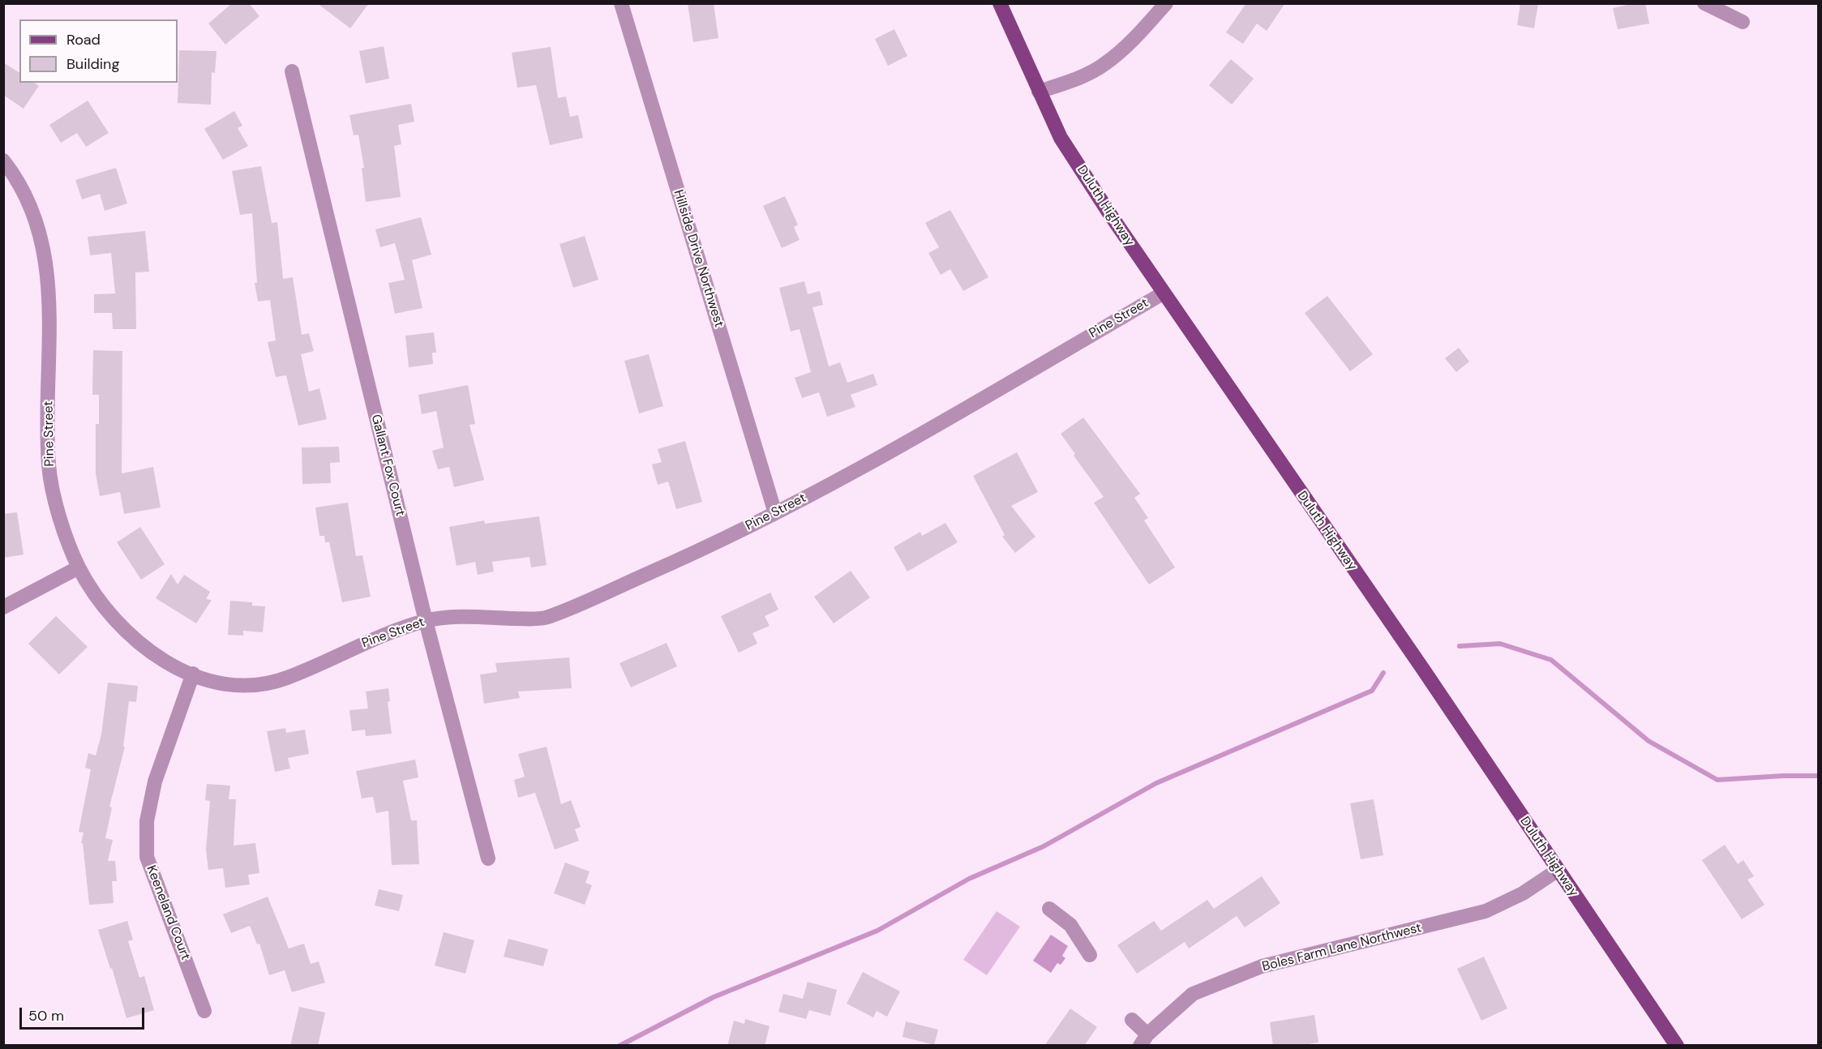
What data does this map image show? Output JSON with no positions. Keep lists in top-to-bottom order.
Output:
{
  "streets": {
    "main road": ["Duluth Highway"],
    "street": [
      "Hillside Drive Northwest",
      "Pine Street",
      "Gallant Fox Court",
      "Keeneland Court",
      "Boles Farm Lane Northwest"
    ]
  },
  "crossings": [
    ["Duluth Highway", "Pine Street"],
    ["Duluth Highway", "Boles Farm Lane Northwest"],
    ["Hillside Drive Northwest", "Pine Street"],
    ["Pine Street", "Gallant Fox Court"],
    ["Pine Street", "Keeneland Court"]
  ],
  "legend": ["Road", "Building"],
  "scale_bar": "50 m"
}
